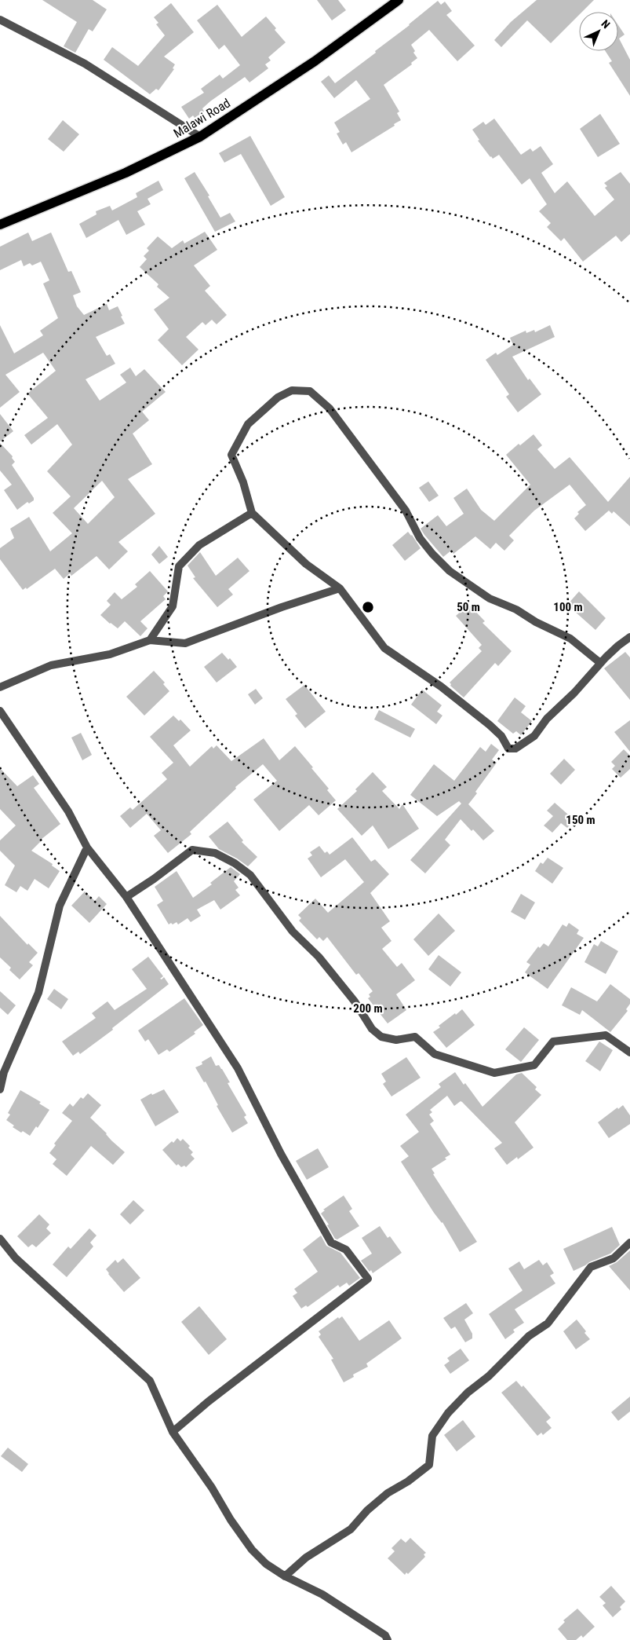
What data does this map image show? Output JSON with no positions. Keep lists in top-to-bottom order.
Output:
{
  "streets": {
    "main road": ["Malawi Road"]
  },
  "north": "top right",
  "rings": [
    "50 m",
    "100 m",
    "150 m",
    "200 m"
  ]
}
